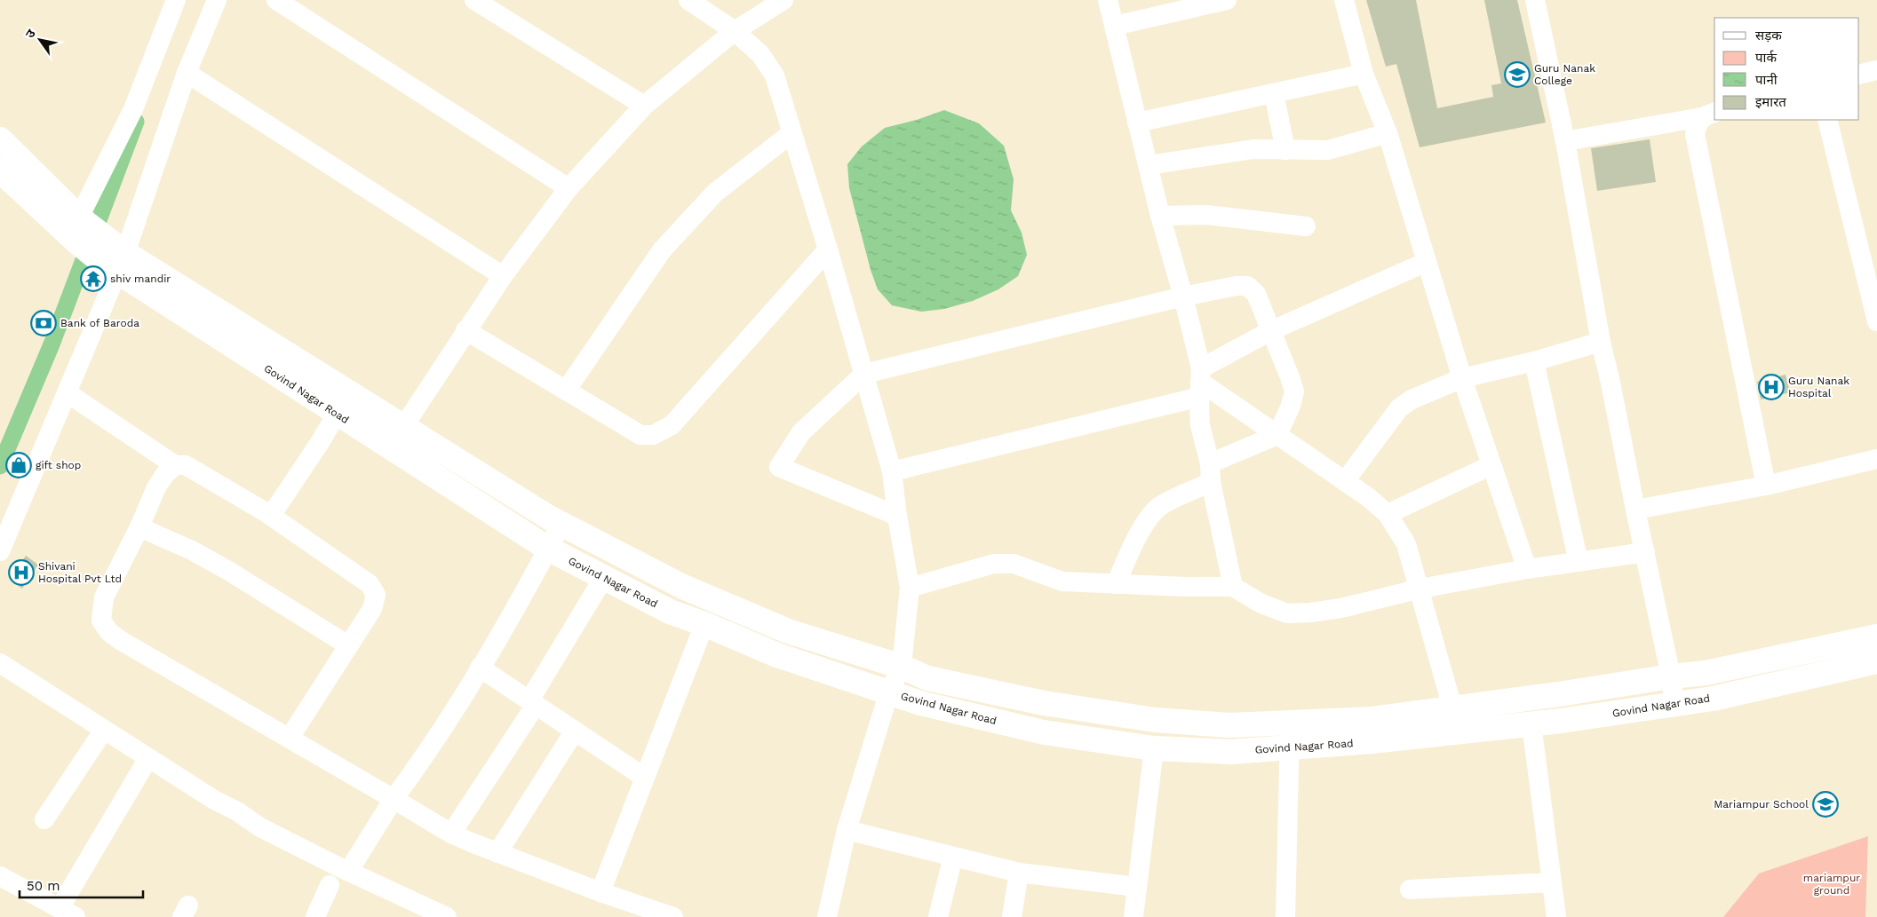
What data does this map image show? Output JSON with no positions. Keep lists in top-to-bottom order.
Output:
{
  "streets": {
    "main road": ["Govind Nagar Road"]
  },
  "parks": ["mariampur ground"],
  "places": {
    "school or university": ["Guru Nanak College", "Mariampur School"],
    "temple": ["shiv mandir"],
    "bank": ["Bank of Baroda"],
    "hospital": ["Guru Nanak Hospital", "Shivani Hospital Pvt Ltd"],
    "shop": ["gift shop"]
  },
  "legend": [
    "सड़क",
    "पार्क",
    "पानी",
    "इमारत"
  ],
  "scale_bar": "50 m",
  "north": "top left"
}
